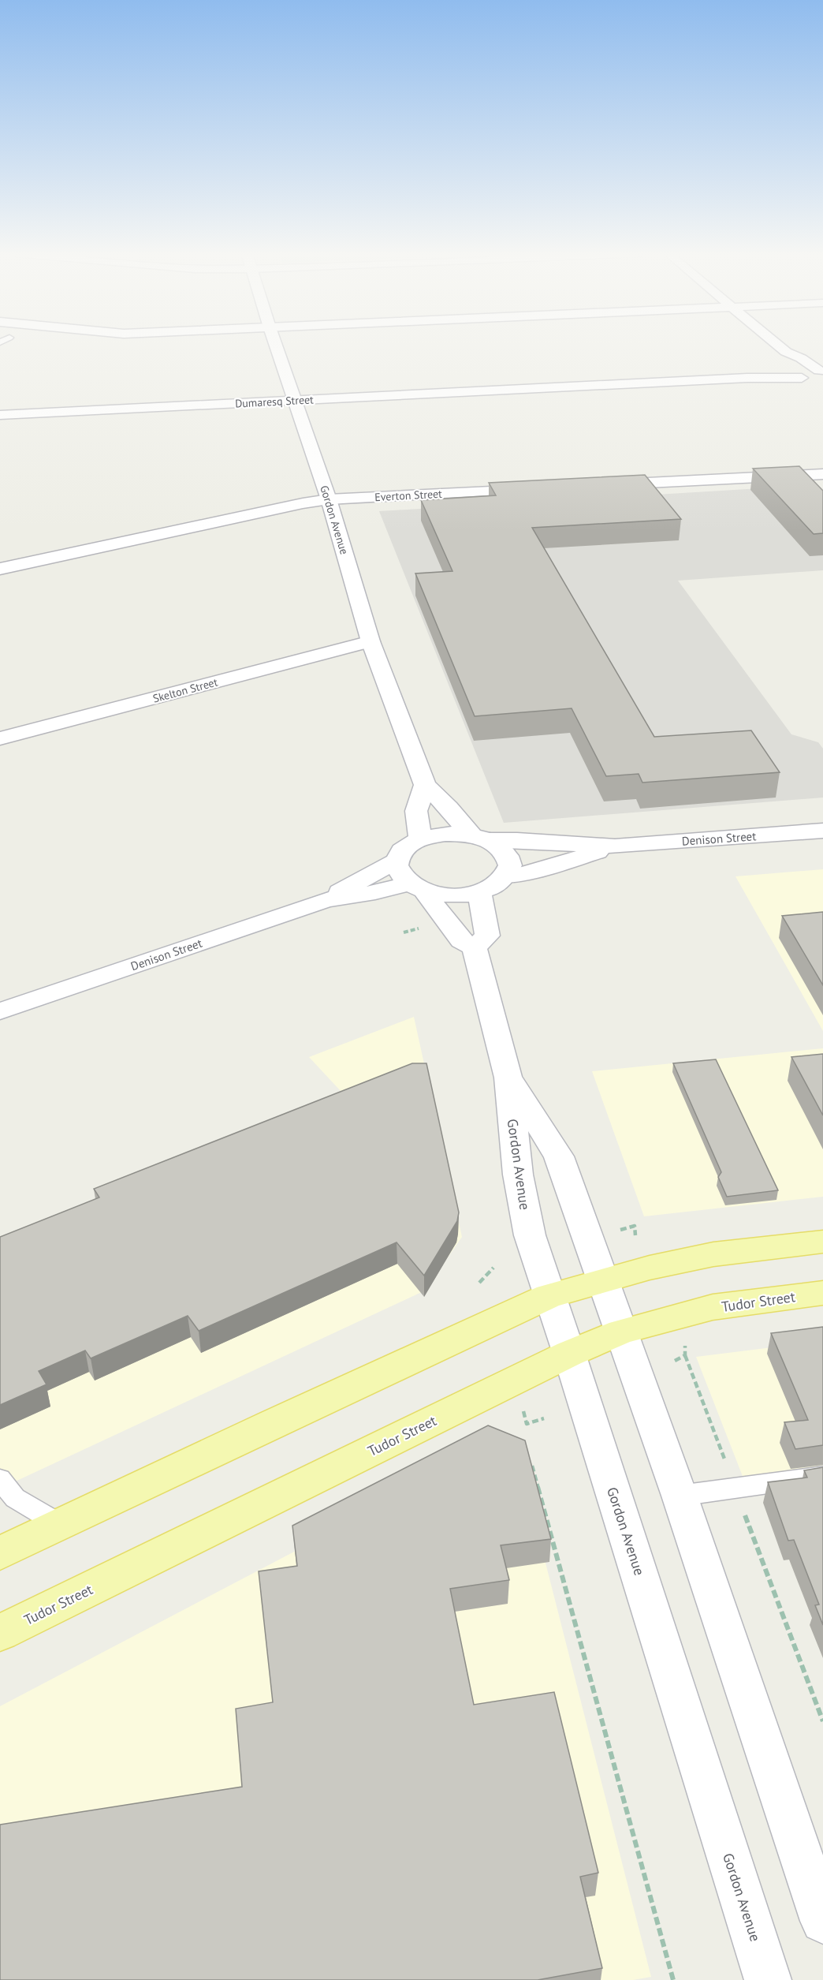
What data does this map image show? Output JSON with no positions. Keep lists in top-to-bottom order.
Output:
{
  "streets": {
    "main road": ["Tudor Street"],
    "street": [
      "Dumaresq Street",
      "Everton Street",
      "Gordon Avenue",
      "Skelton Street",
      "Denison Street"
    ]
  },
  "crossings": [
    ["Dumaresq Street", "Gordon Avenue"],
    ["Everton Street", "Gordon Avenue"],
    ["Gordon Avenue", "Skelton Street"],
    ["Gordon Avenue", "Denison Street"],
    ["Gordon Avenue", "Tudor Street"]
  ]
}
